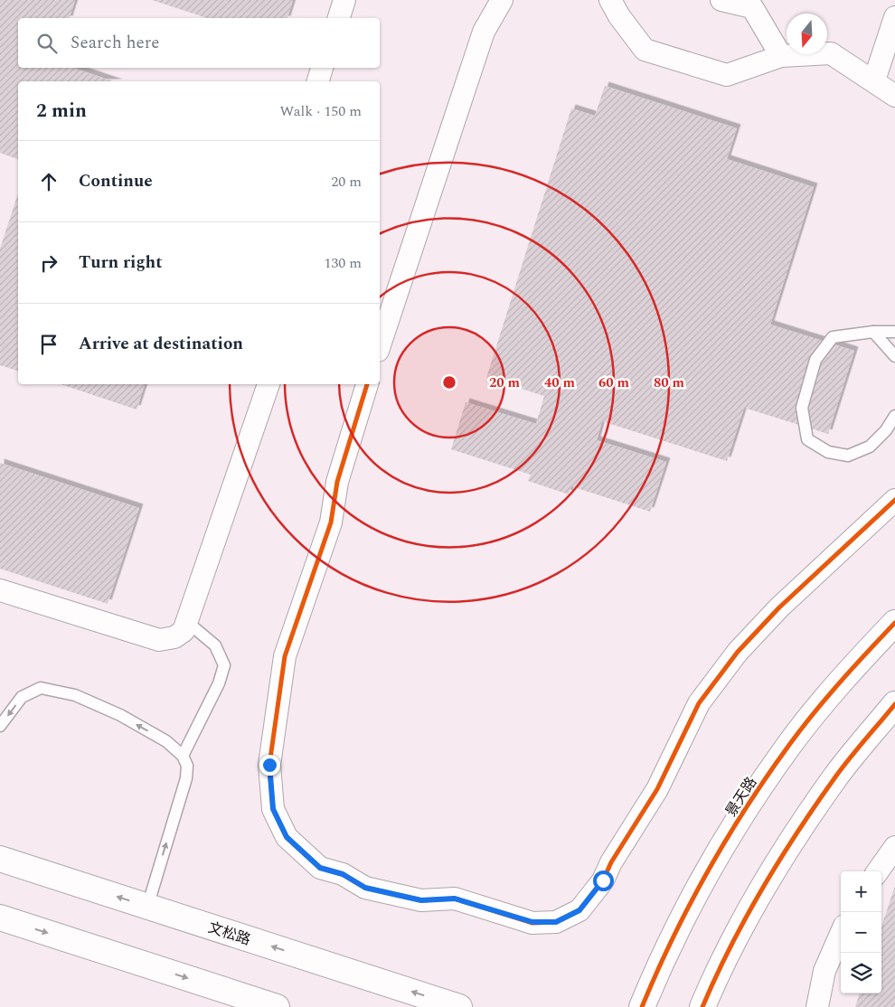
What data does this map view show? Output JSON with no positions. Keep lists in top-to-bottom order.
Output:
{
  "streets": {
    "street": ["景天路", "文松路"]
  },
  "north": "bottom",
  "page": {
    "search": "Search here",
    "heading": ["2 min", "Walk · 150 m"],
    "list": [
      ["Continue", "20 m"],
      ["Turn right", "130 m"],
      "Arrive at destination"
    ],
    "map_buttons": ["+", "−"]
  },
  "rings": [
    "20 m",
    "40 m",
    "60 m",
    "80 m"
  ]
}
